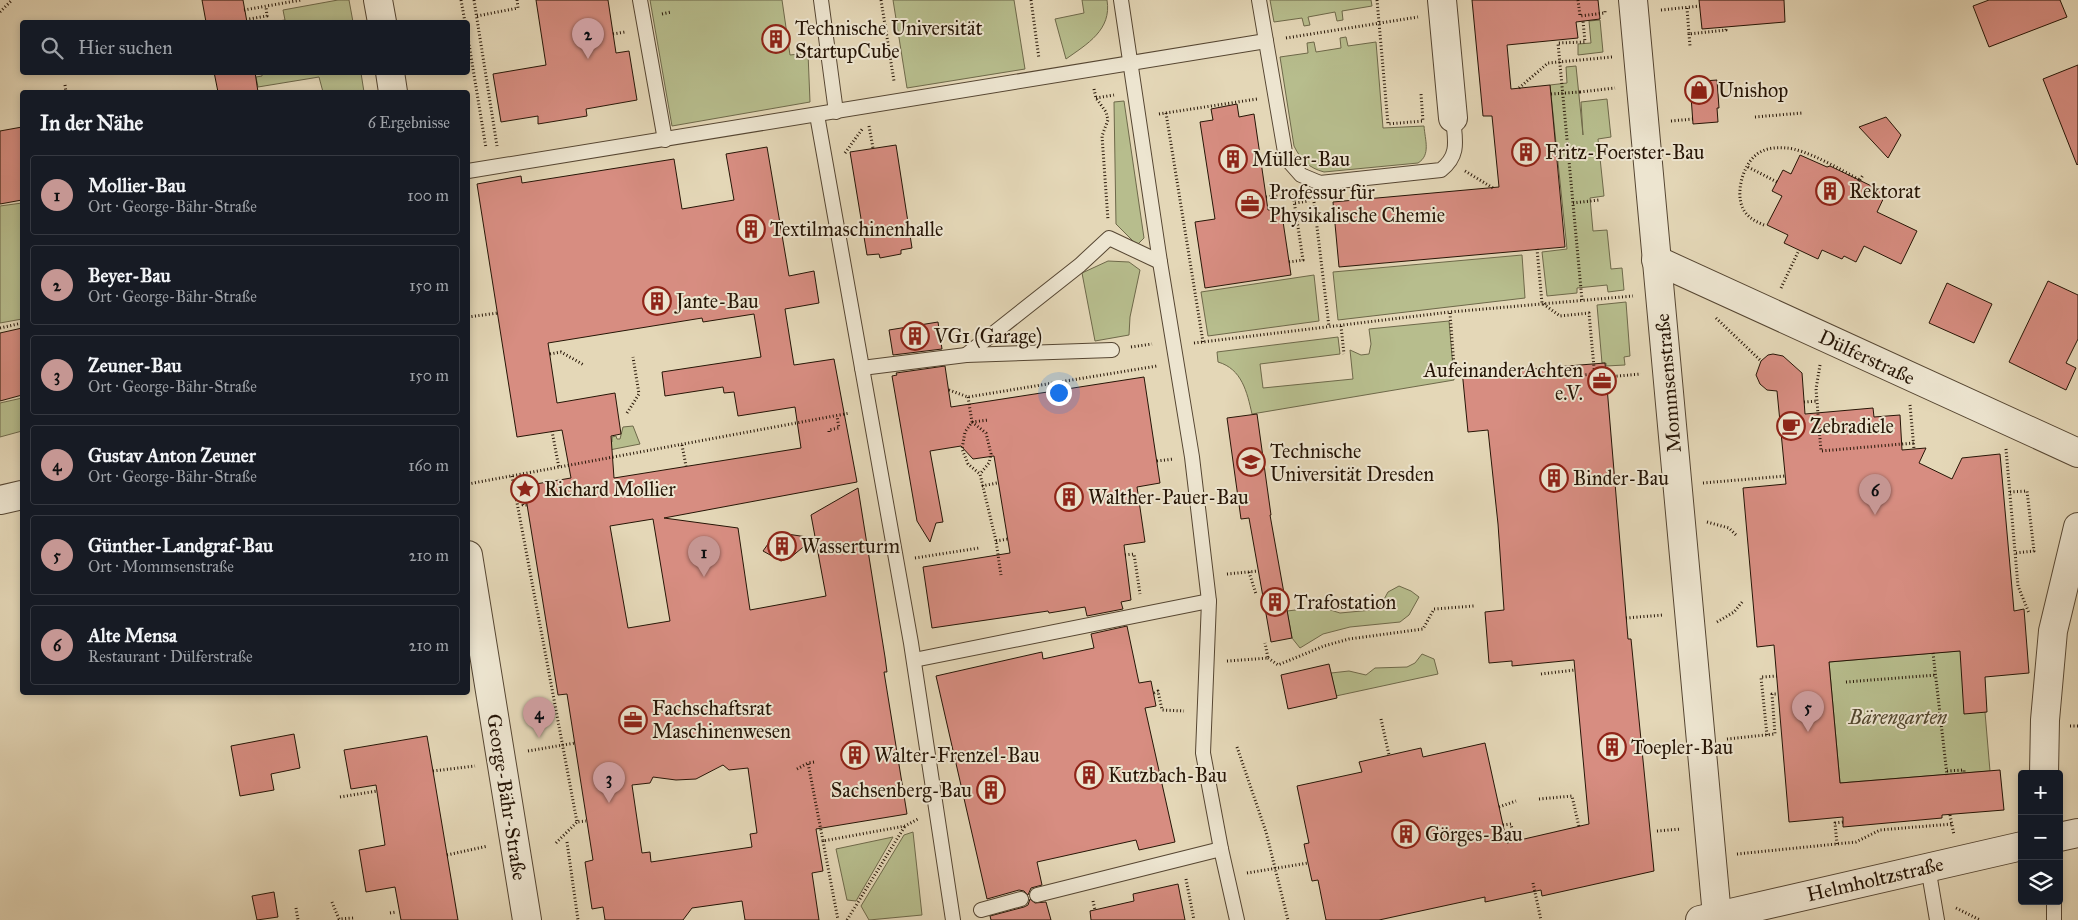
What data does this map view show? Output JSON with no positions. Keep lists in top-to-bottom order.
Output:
{
  "streets": {
    "street": [
      "Dülferstraße",
      "Mommsenstraße",
      "George-Bähr-Straße",
      "Helmholtzstraße"
    ]
  },
  "crossings": [
    ["Dülferstraße", "Mommsenstraße"],
    ["Mommsenstraße", "Helmholtzstraße"]
  ],
  "parks": ["Bärengarten"],
  "places": {
    "building": [
      "Technische Universität StartupCube",
      "Fritz-Foerster-Bau",
      "Müller-Bau",
      "Rektorat",
      "Textilmaschinenhalle",
      "Jante-Bau",
      "VG1 (Garage)",
      "Binder-Bau",
      "Walther-Pauer-Bau",
      "Wasserturm",
      "Trafostation",
      "Toepler-Bau",
      "Walter-Frenzel-Bau",
      "Kutzbach-Bau",
      "Sachsenberg-Bau",
      "Görges-Bau"
    ],
    "shop": ["Unishop"],
    "office": ["Professur für Physikalische Chemie", "AufeinanderAchten e.V.", "Fachschaftsrat Maschinenwesen"],
    "cafe": ["Zebradiele"],
    "school or university": ["Technische Universität Dresden"],
    "place": ["Richard Mollier"]
  },
  "page": {
    "pins": [
      "2",
      "6",
      "1",
      "5",
      "4",
      "3"
    ],
    "search": "Hier suchen",
    "heading": ["In der Nähe", "6 Ergebnisse"],
    "list": [
      {
        "mark": "1",
        "name": "Mollier-Bau",
        "note": "Ort · George-Bähr-Straße",
        "value": "100 m"
      },
      {
        "mark": "2",
        "name": "Beyer-Bau",
        "note": "Ort · George-Bähr-Straße",
        "value": "150 m"
      },
      {
        "mark": "3",
        "name": "Zeuner-Bau",
        "note": "Ort · George-Bähr-Straße",
        "value": "150 m"
      },
      {
        "mark": "4",
        "name": "Gustav Anton Zeuner",
        "note": "Ort · George-Bähr-Straße",
        "value": "160 m"
      },
      {
        "mark": "5",
        "name": "Günther-Landgraf-Bau",
        "note": "Ort · Mommsenstraße",
        "value": "210 m"
      },
      {
        "mark": "6",
        "name": "Alte Mensa",
        "note": "Restaurant · Dülferstraße",
        "value": "210 m"
      }
    ],
    "map_buttons": ["+", "−"]
  }
}
